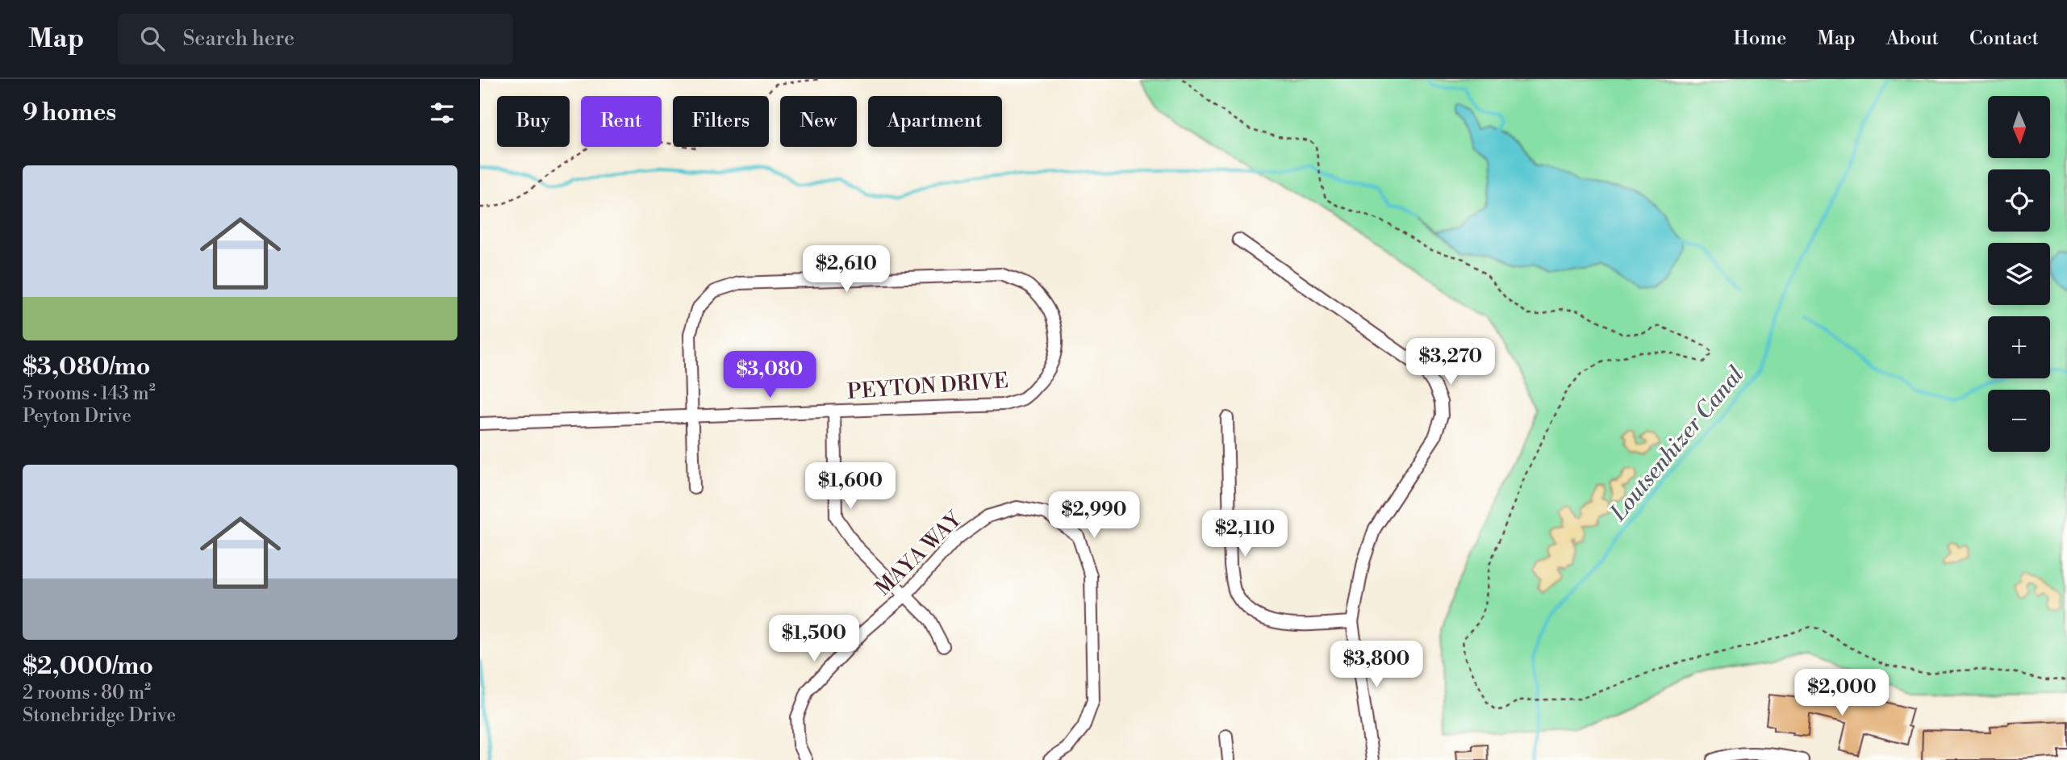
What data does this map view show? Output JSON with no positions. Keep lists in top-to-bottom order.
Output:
{
  "streets": {
    "street": ["PEYTON DRIVE", "MAYA WAY"]
  },
  "water": ["Loutsenhizer Canal"],
  "north": "bottom",
  "page": {
    "header": "Map",
    "search": "Search here",
    "nav": [
      "Home",
      "Map",
      "About",
      "Contact"
    ],
    "heading": "9 homes",
    "map_buttons": ["+", "−"],
    "chip": [
      "Buy",
      "Rent",
      "Filters",
      "New",
      "Apartment"
    ],
    "list": [
      {
        "name": "$3,080/mo",
        "note": "5 rooms · 143 m² · Peyton Drive"
      },
      {
        "name": "$2,000/mo",
        "note": "2 rooms · 80 m² · Stonebridge Drive"
      }
    ],
    "price": [
      "$2,610",
      "$3,270",
      "$3,080",
      "$1,600",
      "$2,990",
      "$2,110",
      "$1,500",
      "$3,800",
      "$2,000"
    ]
  }
}
